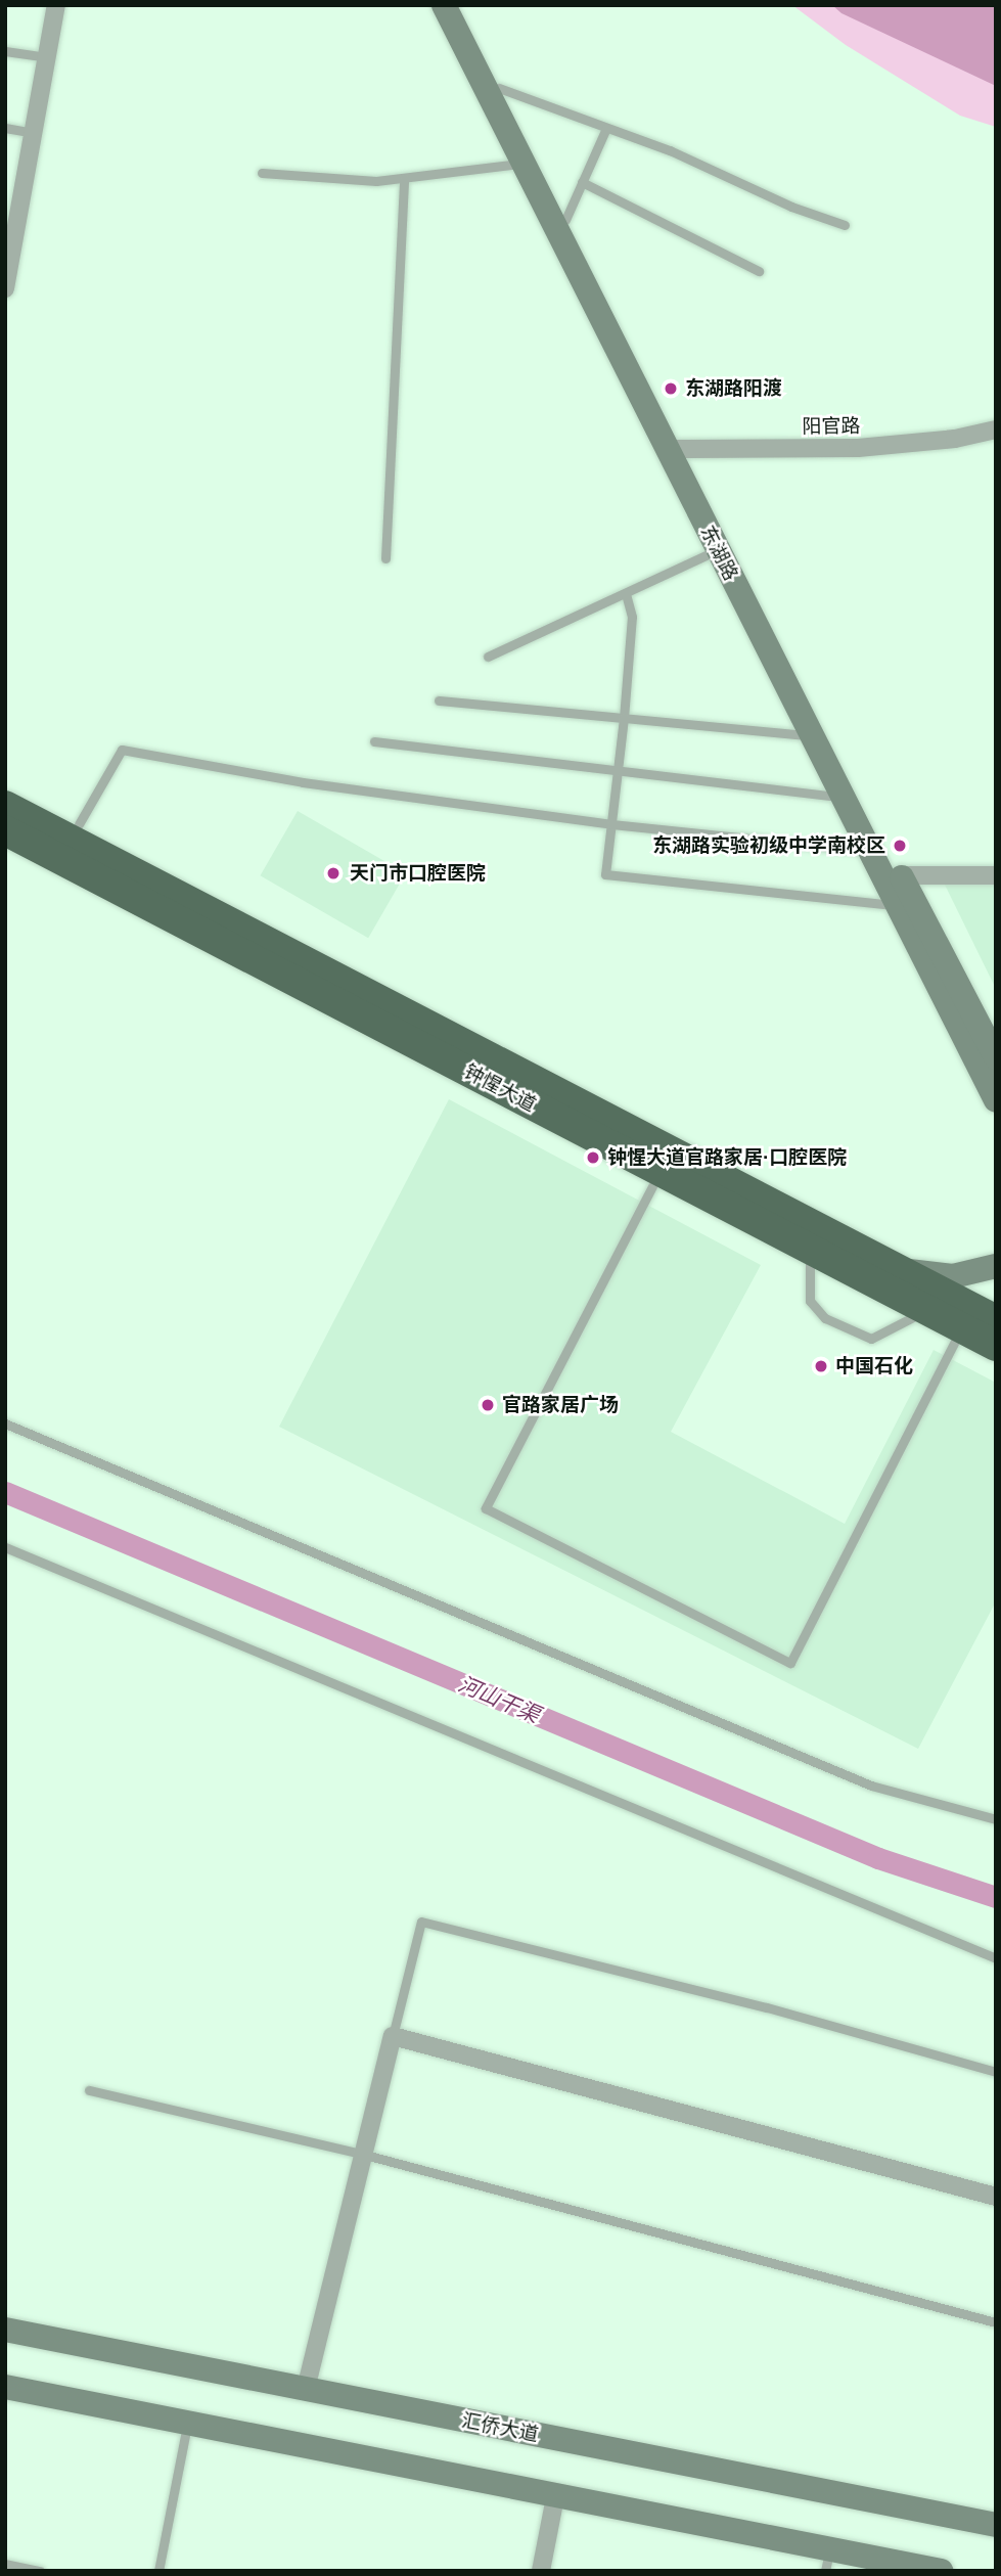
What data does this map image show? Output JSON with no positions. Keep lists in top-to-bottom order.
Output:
{
  "streets": {
    "highway": ["钟惺大道"],
    "main road": ["东湖路", "汇侨大道"],
    "street": ["阳官路"]
  },
  "crossings": [
    ["阳官路", "东湖路"]
  ],
  "water": ["河山干渠"],
  "places": [
    "东湖路阳渡",
    "东湖路实验初级中学南校区",
    "天门市口腔医院",
    "钟惺大道官路家居·口腔医院",
    "中国石化",
    "官路家居广场"
  ]
}
